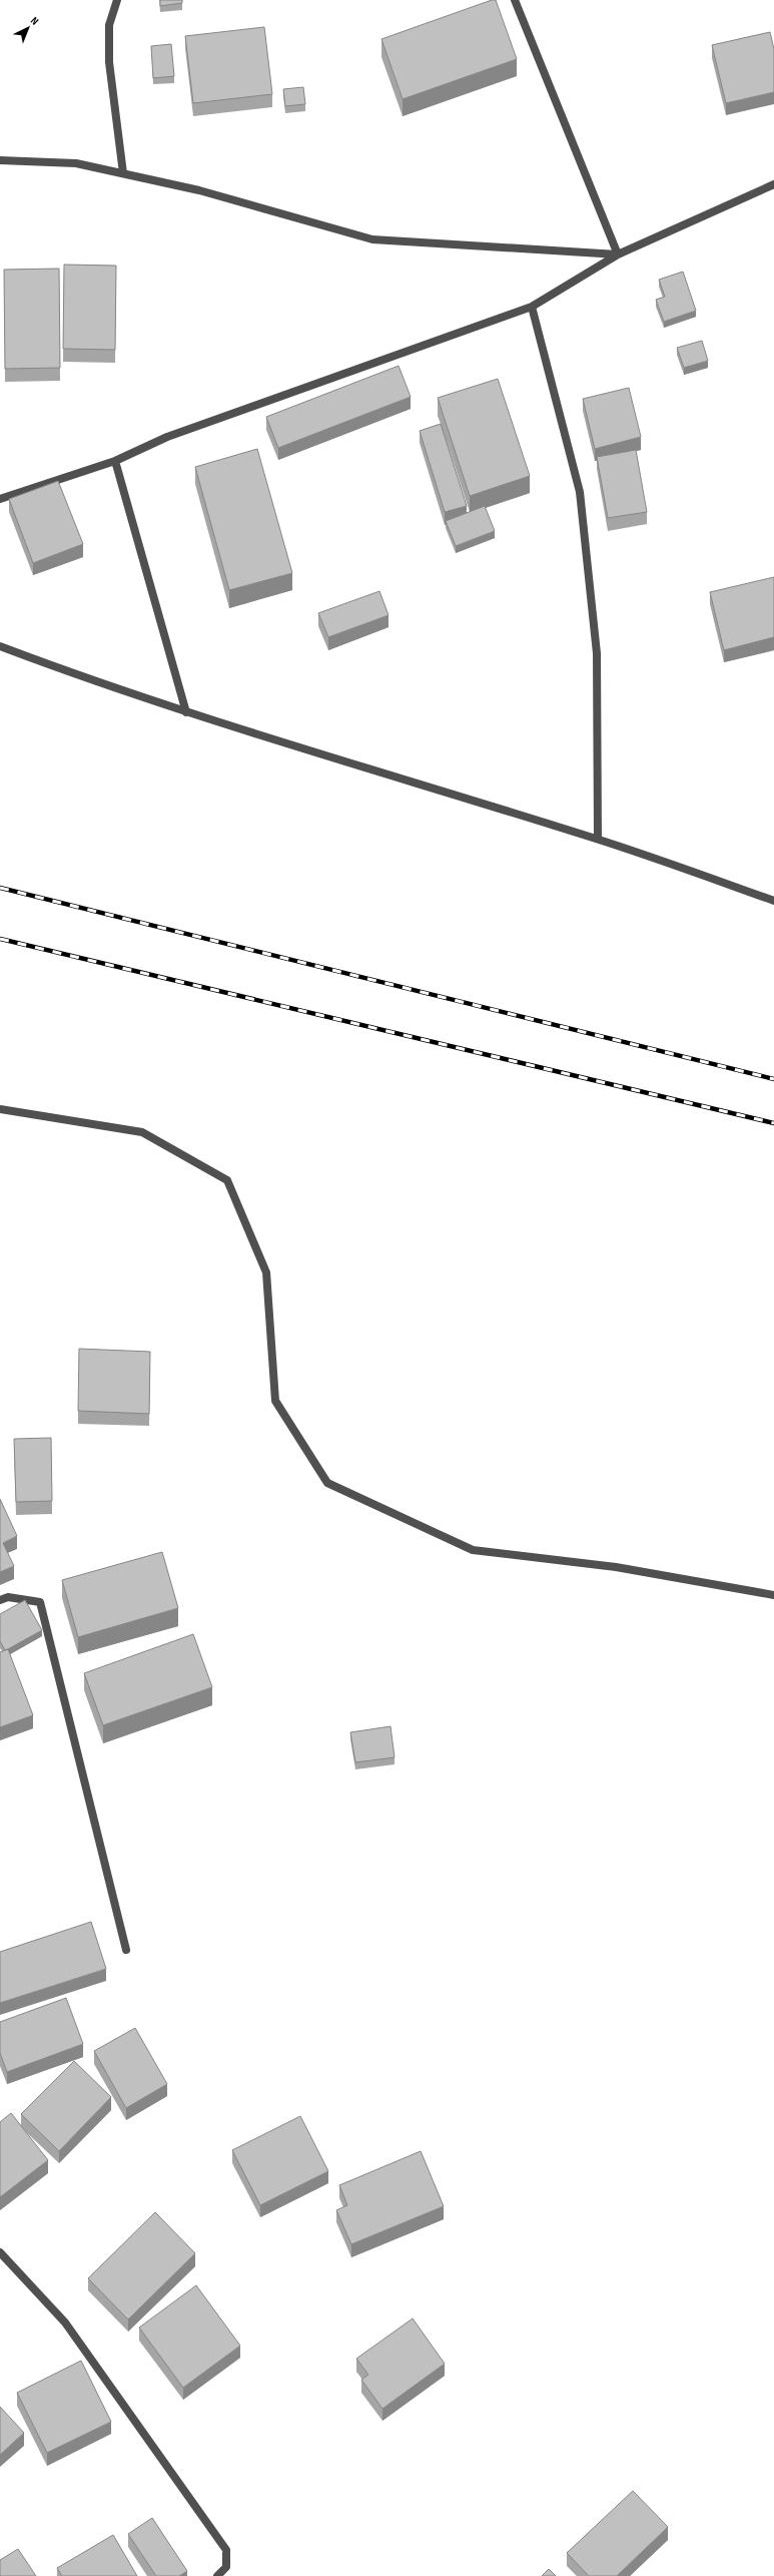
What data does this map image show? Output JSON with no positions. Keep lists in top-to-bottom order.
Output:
{
  "north": "top right"
}
